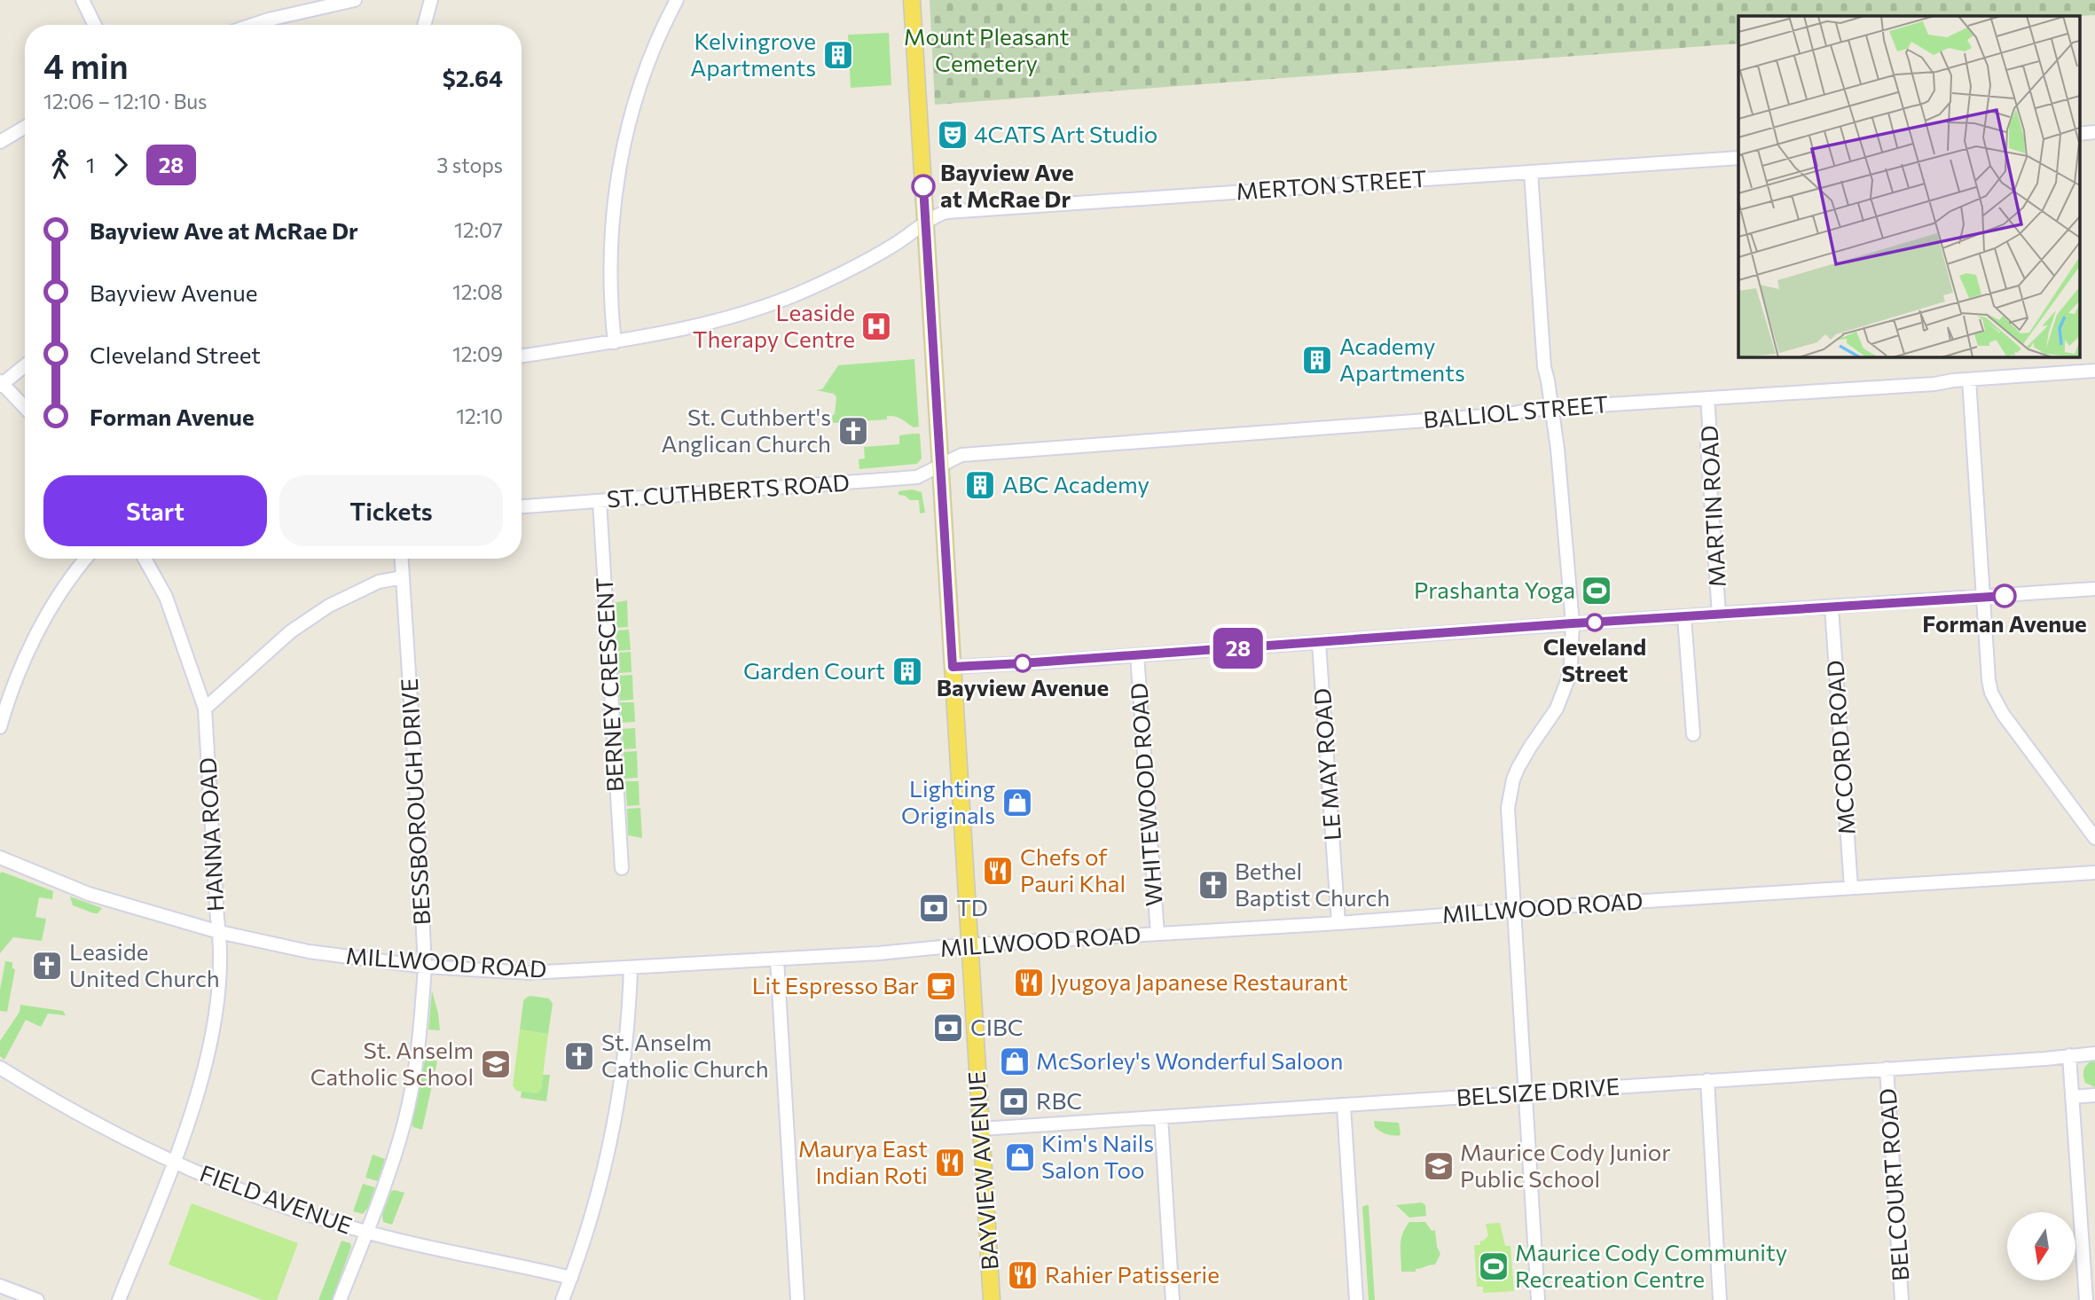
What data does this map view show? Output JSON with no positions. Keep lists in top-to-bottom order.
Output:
{
  "streets": {
    "main road": ["BAYVIEW AVENUE"],
    "street": [
      "MERTON STREET",
      "BALLIOL STREET",
      "ST. CUTHBERTS ROAD",
      "MARTIN ROAD",
      "BERNEY CRESCENT",
      "MCCORD ROAD",
      "LE MAY ROAD",
      "WHITEWOOD ROAD",
      "BESSBOROUGH DRIVE",
      "HANNA ROAD",
      "MILLWOOD ROAD",
      "BELSIZE DRIVE",
      "BELCOURT ROAD",
      "FIELD AVENUE"
    ]
  },
  "crossings": [
    ["MERTON STREET", "BAYVIEW AVENUE"],
    ["BALLIOL STREET", "ST. CUTHBERTS ROAD"],
    ["BALLIOL STREET", "MARTIN ROAD"],
    ["BALLIOL STREET", "BAYVIEW AVENUE"],
    ["ST. CUTHBERTS ROAD", "BERNEY CRESCENT"],
    ["ST. CUTHBERTS ROAD", "BAYVIEW AVENUE"],
    ["MCCORD ROAD", "MILLWOOD ROAD"],
    ["LE MAY ROAD", "MILLWOOD ROAD"],
    ["WHITEWOOD ROAD", "MILLWOOD ROAD"],
    ["BESSBOROUGH DRIVE", "MILLWOOD ROAD"],
    ["BESSBOROUGH DRIVE", "FIELD AVENUE"],
    ["HANNA ROAD", "MILLWOOD ROAD"],
    ["HANNA ROAD", "FIELD AVENUE"],
    ["MILLWOOD ROAD", "BAYVIEW AVENUE"],
    ["BELSIZE DRIVE", "BAYVIEW AVENUE"],
    ["BELSIZE DRIVE", "BELCOURT ROAD"]
  ],
  "parks": ["Mount Pleasant Cemetery"],
  "places": {
    "building": [
      "Kelvingrove Apartments",
      "Academy Apartments",
      "ABC Academy",
      "Garden Court"
    ],
    "theatre": ["4CATS Art Studio"],
    "other": [
      "Bayview Ave at McRae Dr",
      "Forman Avenue",
      "Cleveland Street",
      "Bayview Avenue"
    ],
    "hospital": ["Leaside Therapy Centre"],
    "church": [
      "St. Cuthbert's Anglican Church",
      "Bethel Baptist Church",
      "Leaside United Church",
      "St. Anselm Catholic Church"
    ],
    "sports": ["Prashanta Yoga", "Maurice Cody Community Recreation Centre"],
    "shop": ["Lighting Originals", "McSorley's Wonderful Saloon", "Kim's Nails Salon Too"],
    "restaurant": [
      "Chefs of Pauri Khal",
      "Jyugoya Japanese Restaurant",
      "Maurya East Indian Roti",
      "Rahier Patisserie"
    ],
    "bank": ["TD", "CIBC", "RBC"],
    "cafe": ["Lit Espresso Bar"],
    "school or university": ["St. Anselm Catholic School", "Maurice Cody Junior Public School"]
  },
  "lines": ["bus line 28"],
  "north": "bottom",
  "page": {
    "on_map": "28",
    "heading": ["4 min", "12:06 – 12:10 · Bus", "$2.64"],
    "legs": ["1", "28", "3 stops"],
    "list": [
      {
        "name": "Bayview Ave at McRae Dr",
        "value": "12:07"
      },
      {
        "name": "Bayview Avenue",
        "value": "12:08"
      },
      {
        "name": "Cleveland Street",
        "value": "12:09"
      },
      {
        "name": "Forman Avenue",
        "value": "12:10"
      }
    ],
    "buttons": ["Start", "Tickets"]
  }
}
